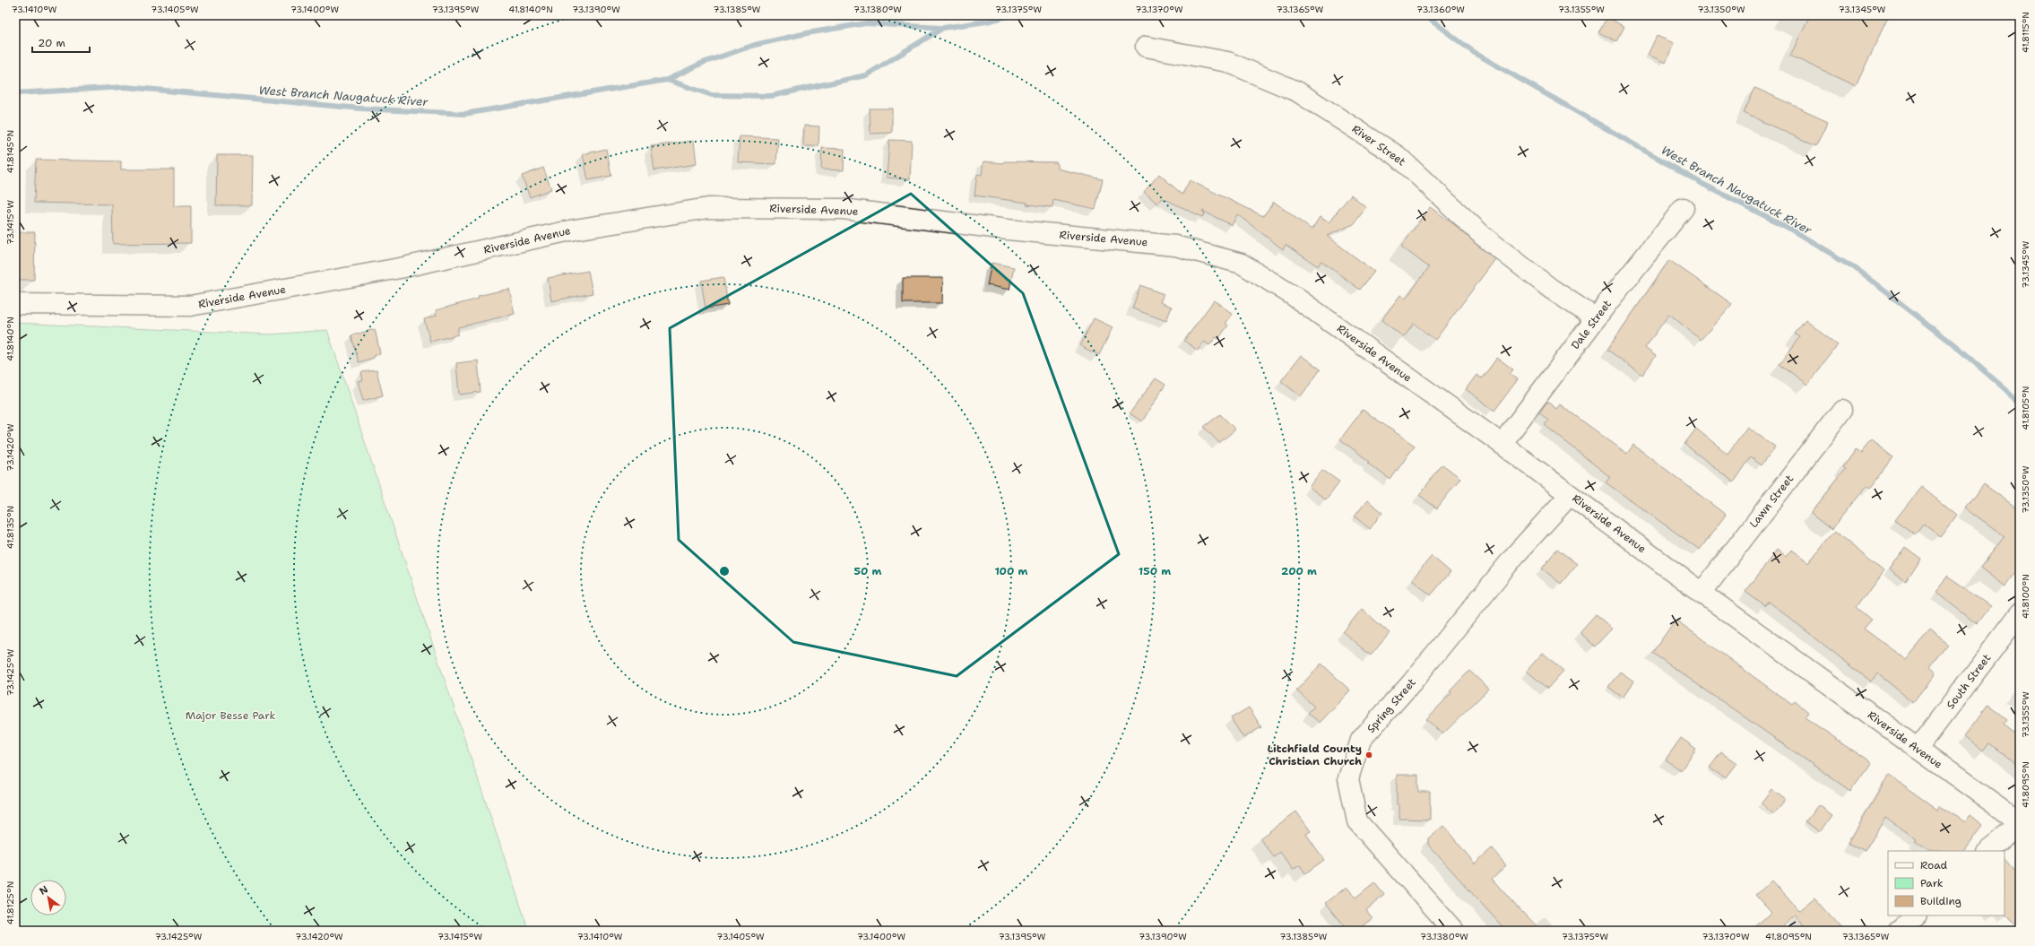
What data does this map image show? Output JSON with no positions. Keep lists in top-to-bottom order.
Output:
{
  "streets": {
    "street": [
      "River Street",
      "Riverside Avenue",
      "Dale Street",
      "Lawn Street",
      "South Street",
      "Spring Street"
    ]
  },
  "crossings": [
    ["River Street", "Dale Street"],
    ["Riverside Avenue", "Dale Street"],
    ["Riverside Avenue", "Lawn Street"],
    ["Riverside Avenue", "South Street"],
    ["Riverside Avenue", "Spring Street"]
  ],
  "water": ["West Branch Naugatuck River"],
  "parks": ["Major Besse Park"],
  "places": ["Litchfield County Christian Church"],
  "legend": ["Road", "Park", "Building"],
  "scale_bar": "20 m",
  "north": "top left",
  "coordinates": [
    "73.1410°W",
    "73.1405°W",
    "73.1400°W",
    "73.1395°W",
    "41.8140°N",
    "73.1390°W",
    "73.1385°W",
    "73.1380°W",
    "73.1375°W",
    "73.1370°W",
    "73.1365°W",
    "73.1360°W",
    "73.1355°W",
    "73.1350°W",
    "73.1345°W",
    "41.8115°N",
    "41.8145°N",
    "73.1415°W",
    "41.8105°N",
    "73.1420°W",
    "41.8135°N",
    "41.8100°N",
    "73.1425°W",
    "41.8095°N",
    "41.8125°N"
  ],
  "rings": [
    "50 m",
    "100 m",
    "150 m",
    "200 m"
  ]
}
